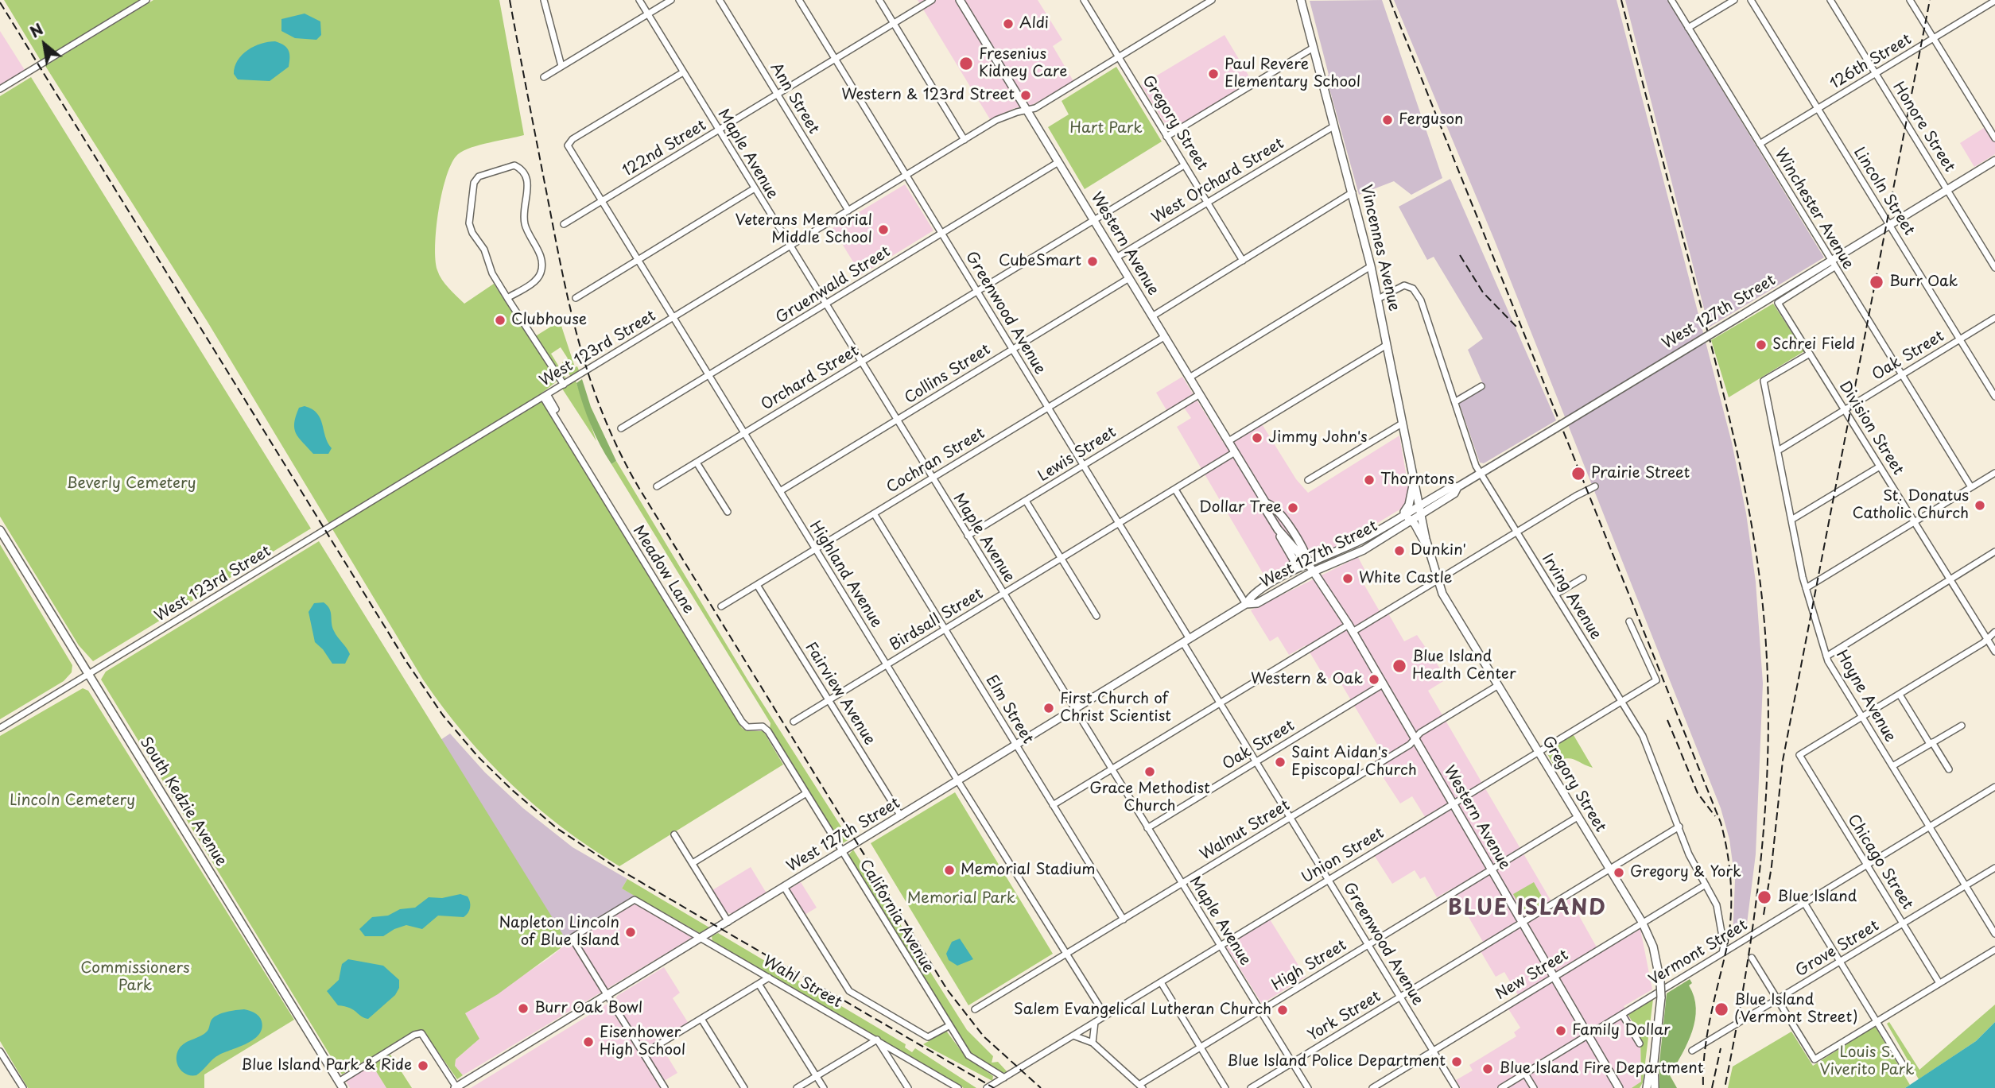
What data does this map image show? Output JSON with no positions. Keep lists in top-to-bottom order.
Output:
{
  "streets": {
    "main road": [
      "Gregory Street",
      "Western Avenue",
      "Vincennes Avenue",
      "West 127th Street",
      "South Kedzie Avenue"
    ],
    "street": [
      "126th Street",
      "Ann Street",
      "Honore Street",
      "122nd Street",
      "Maple Avenue",
      "West Orchard Street",
      "Lincoln Street",
      "Winchester Avenue",
      "Gruenwald Street",
      "Greenwood Avenue",
      "West 123rd Street",
      "Oak Street",
      "Collins Street",
      "Orchard Street",
      "Division Street",
      "Lewis Street",
      "Cochran Street",
      "Meadow Lane",
      "Highland Avenue",
      "Irving Avenue",
      "Birdsall Street",
      "Fairview Avenue",
      "Hoyne Avenue",
      "Elm Street",
      "Walnut Street",
      "Union Street",
      "Chicago Street",
      "California Avenue",
      "Grove Street",
      "Vermont Street",
      "High Street",
      "New Street",
      "Wahl Street",
      "York Street"
    ]
  },
  "crossings": [
    ["126th Street", "Honore Street"],
    ["126th Street", "Lincoln Street"],
    ["126th Street", "Winchester Avenue"],
    ["Ann Street", "122nd Street"],
    ["Ann Street", "West 123rd Street"],
    ["Gregory Street", "West Orchard Street"],
    ["Gregory Street", "Vincennes Avenue"],
    ["Gregory Street", "West 127th Street"],
    ["Gregory Street", "West 123rd Street"],
    ["Gregory Street", "Walnut Street"],
    ["Gregory Street", "Union Street"],
    ["Gregory Street", "High Street"],
    ["Gregory Street", "New Street"],
    ["Gregory Street", "York Street"],
    ["Honore Street", "West 127th Street"],
    ["122nd Street", "Maple Avenue"],
    ["122nd Street", "Greenwood Avenue"],
    ["122nd Street", "Highland Avenue"],
    ["Maple Avenue", "Gruenwald Street"],
    ["Maple Avenue", "West 127th Street"],
    ["Maple Avenue", "West 123rd Street"],
    ["Maple Avenue", "Oak Street"],
    ["Maple Avenue", "Collins Street"],
    ["Maple Avenue", "Orchard Street"],
    ["Maple Avenue", "Lewis Street"],
    ["Maple Avenue", "Cochran Street"],
    ["Maple Avenue", "Highland Avenue"],
    ["Maple Avenue", "Birdsall Street"],
    ["Maple Avenue", "Walnut Street"],
    ["Maple Avenue", "Union Street"],
    ["Maple Avenue", "High Street"],
    ["Maple Avenue", "York Street"],
    ["West Orchard Street", "Western Avenue"],
    ["West Orchard Street", "Vincennes Avenue"],
    ["Lincoln Street", "West 127th Street"],
    ["Lincoln Street", "Oak Street"],
    ["Winchester Avenue", "West 127th Street"],
    ["Winchester Avenue", "Oak Street"],
    ["Winchester Avenue", "Division Street"],
    ["Western Avenue", "Gruenwald Street"],
    ["Western Avenue", "West 127th Street"],
    ["Western Avenue", "West 123rd Street"],
    ["Western Avenue", "Oak Street"],
    ["Western Avenue", "Collins Street"],
    ["Western Avenue", "Lewis Street"],
    ["Western Avenue", "Cochran Street"],
    ["Western Avenue", "Birdsall Street"],
    ["Western Avenue", "Walnut Street"],
    ["Western Avenue", "Union Street"],
    ["Western Avenue", "Vermont Street"],
    ["Western Avenue", "High Street"],
    ["Western Avenue", "New Street"],
    ["Western Avenue", "York Street"],
    ["Vincennes Avenue", "West 127th Street"],
    ["Vincennes Avenue", "Irving Avenue"],
    ["Gruenwald Street", "Greenwood Avenue"],
    ["Gruenwald Street", "Highland Avenue"],
    ["West 127th Street", "Greenwood Avenue"],
    ["West 127th Street", "Division Street"],
    ["West 127th Street", "Highland Avenue"],
    ["West 127th Street", "Irving Avenue"],
    ["West 127th Street", "Fairview Avenue"],
    ["West 127th Street", "Elm Street"],
    ["West 127th Street", "California Avenue"],
    ["West 127th Street", "Wahl Street"],
    ["Greenwood Avenue", "West 123rd Street"],
    ["Greenwood Avenue", "Oak Street"],
    ["Greenwood Avenue", "Collins Street"],
    ["Greenwood Avenue", "Orchard Street"],
    ["Greenwood Avenue", "Lewis Street"],
    ["Greenwood Avenue", "Cochran Street"],
    ["Greenwood Avenue", "Birdsall Street"],
    ["Greenwood Avenue", "Walnut Street"],
    ["Greenwood Avenue", "Union Street"],
    ["Greenwood Avenue", "High Street"],
    ["Greenwood Avenue", "New Street"],
    ["Greenwood Avenue", "York Street"],
    ["West 123rd Street", "Meadow Lane"],
    ["West 123rd Street", "Highland Avenue"],
    ["West 123rd Street", "South Kedzie Avenue"],
    ["Oak Street", "Division Street"],
    ["Oak Street", "Hoyne Avenue"],
    ["Collins Street", "Highland Avenue"],
    ["Orchard Street", "Highland Avenue"],
    ["Division Street", "Hoyne Avenue"],
    ["Cochran Street", "Highland Avenue"],
    ["Cochran Street", "Fairview Avenue"],
    ["Cochran Street", "Elm Street"],
    ["Meadow Lane", "California Avenue"],
    ["Highland Avenue", "Birdsall Street"],
    ["Highland Avenue", "Walnut Street"],
    ["Highland Avenue", "Union Street"],
    ["Irving Avenue", "Union Street"],
    ["Irving Avenue", "Vermont Street"],
    ["Irving Avenue", "New Street"],
    ["Irving Avenue", "York Street"],
    ["Birdsall Street", "Fairview Avenue"],
    ["Birdsall Street", "Elm Street"],
    ["Hoyne Avenue", "Chicago Street"],
    ["Hoyne Avenue", "Grove Street"],
    ["Hoyne Avenue", "Vermont Street"],
    ["Elm Street", "Walnut Street"],
    ["Union Street", "California Avenue"],
    ["Chicago Street", "Grove Street"],
    ["Chicago Street", "Vermont Street"]
  ],
  "districts": ["BLUE ISLAND"],
  "parks": [
    "Hart Park",
    "Beverly Cemetery",
    "Lincoln Cemetery",
    "Memorial Park",
    "Commissioners Park",
    "Louis S. Viverito Park"
  ],
  "places": [
    "Aldi",
    "Fresenius Kidney Care",
    "Paul Revere Elementary School",
    "Western & 123rd Street",
    "Ferguson",
    "Veterans Memorial Middle School",
    "CubeSmart",
    "Burr Oak",
    "Clubhouse",
    "Schrei Field",
    "Jimmy John's",
    "Prairie Street",
    "Thorntons",
    "St. Donatus Catholic Church",
    "Dollar Tree",
    "Dunkin'",
    "White Castle",
    "Blue Island Health Center",
    "Western & Oak",
    "First Church of Christ Scientist",
    "Saint Aidan's Episcopal Church",
    "Grace Methodist Church",
    "Memorial Stadium",
    "Gregory & York",
    "Blue Island",
    "Napleton Lincoln of Blue Island",
    "Burr Oak Bowl",
    "Blue Island (Vermont Street)",
    "Salem Evangelical Lutheran Church",
    "Family Dollar",
    "Eisenhower High School",
    "Blue Island Police Department",
    "Blue Island Park & Ride",
    "Blue Island Fire Department"
  ],
  "north": "top left"
}
